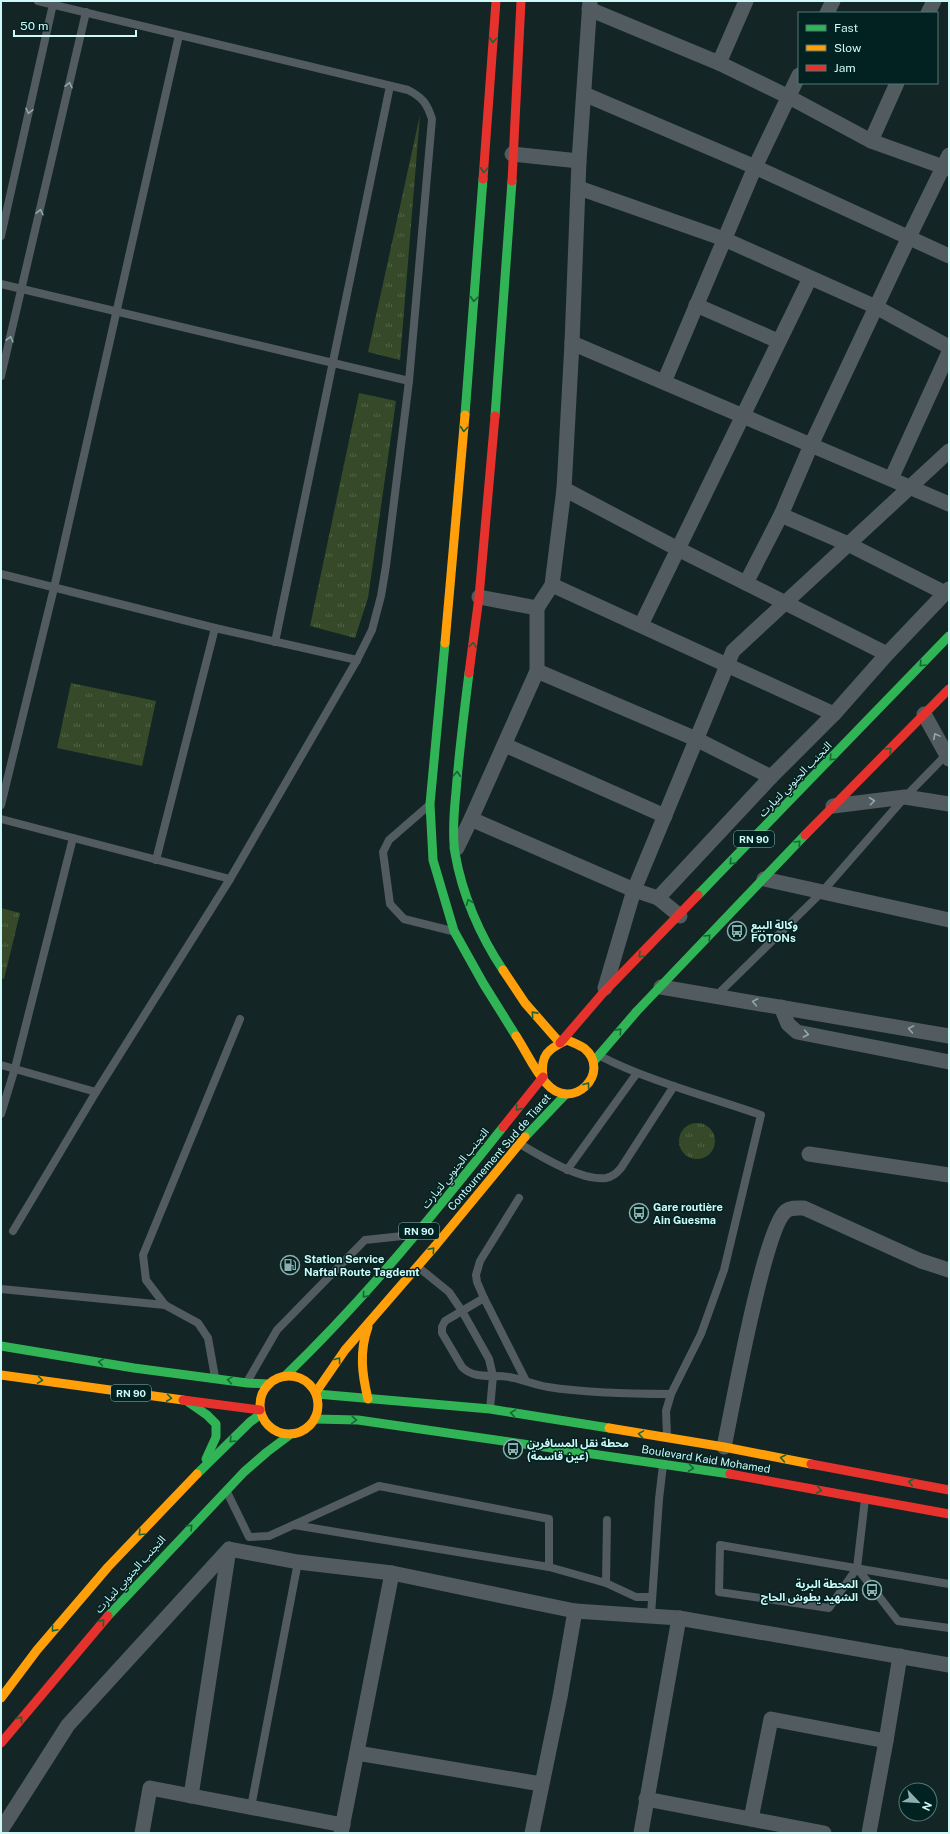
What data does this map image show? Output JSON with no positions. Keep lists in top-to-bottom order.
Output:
{
  "streets": {
    "main road": [
      "التجنب الجنوبي لتيارت",
      "RN 90",
      "Contournement Sud de Tiaret",
      "Boulevard Kaid Mohamed"
    ]
  },
  "crossings": [
    ["التجنب الجنوبي لتيارت", "RN 90"],
    ["التجنب الجنوبي لتيارت", "Contournement Sud de Tiaret"],
    ["التجنب الجنوبي لتيارت", "Boulevard Kaid Mohamed"],
    ["RN 90", "Contournement Sud de Tiaret"],
    ["RN 90", "Boulevard Kaid Mohamed"],
    ["Contournement Sud de Tiaret", "Boulevard Kaid Mohamed"]
  ],
  "one_way": ["Contournement Sud de Tiaret"],
  "places": {
    "bus stop": [
      "وكالة البيع FOTONs",
      "Gare routière Ain Guesma",
      "محطة نقل المسافرين (عين قاسمة)",
      "المحطة البرية الشهيد يطوش الحاج"
    ],
    "fuel station": ["Station Service Naftal Route Tagdemt"]
  },
  "legend": ["Fast", "Slow", "Jam"],
  "scale_bar": "50 m",
  "north": "bottom right"
}
